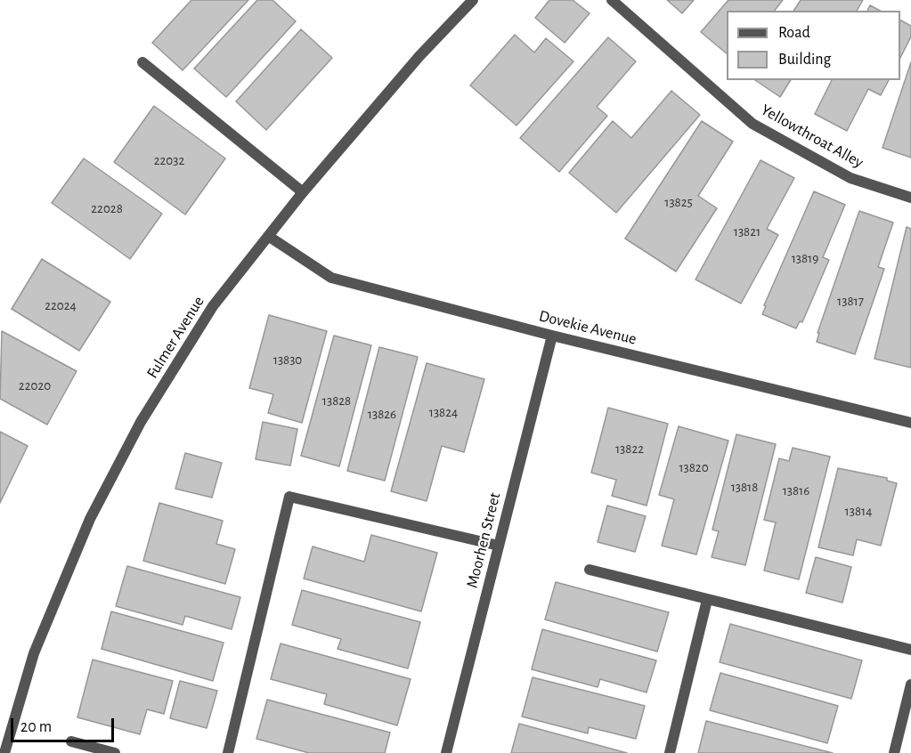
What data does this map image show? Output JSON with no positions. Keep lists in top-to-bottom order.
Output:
{
  "streets": {
    "street": [
      "Yellowthroat Alley",
      "Dovekie Avenue",
      "Fulmer Avenue",
      "Moorhen Street"
    ]
  },
  "crossings": [
    ["Dovekie Avenue", "Fulmer Avenue"],
    ["Dovekie Avenue", "Moorhen Street"]
  ],
  "house_numbers": [
    "22032",
    "13825",
    "22028",
    "13821",
    "13819",
    "13817",
    "22024",
    "13830",
    "22020",
    "13828",
    "13824",
    "13826",
    "13822",
    "13820",
    "13818",
    "13816",
    "13814"
  ],
  "legend": ["Road", "Building"],
  "scale_bar": "20 m"
}
